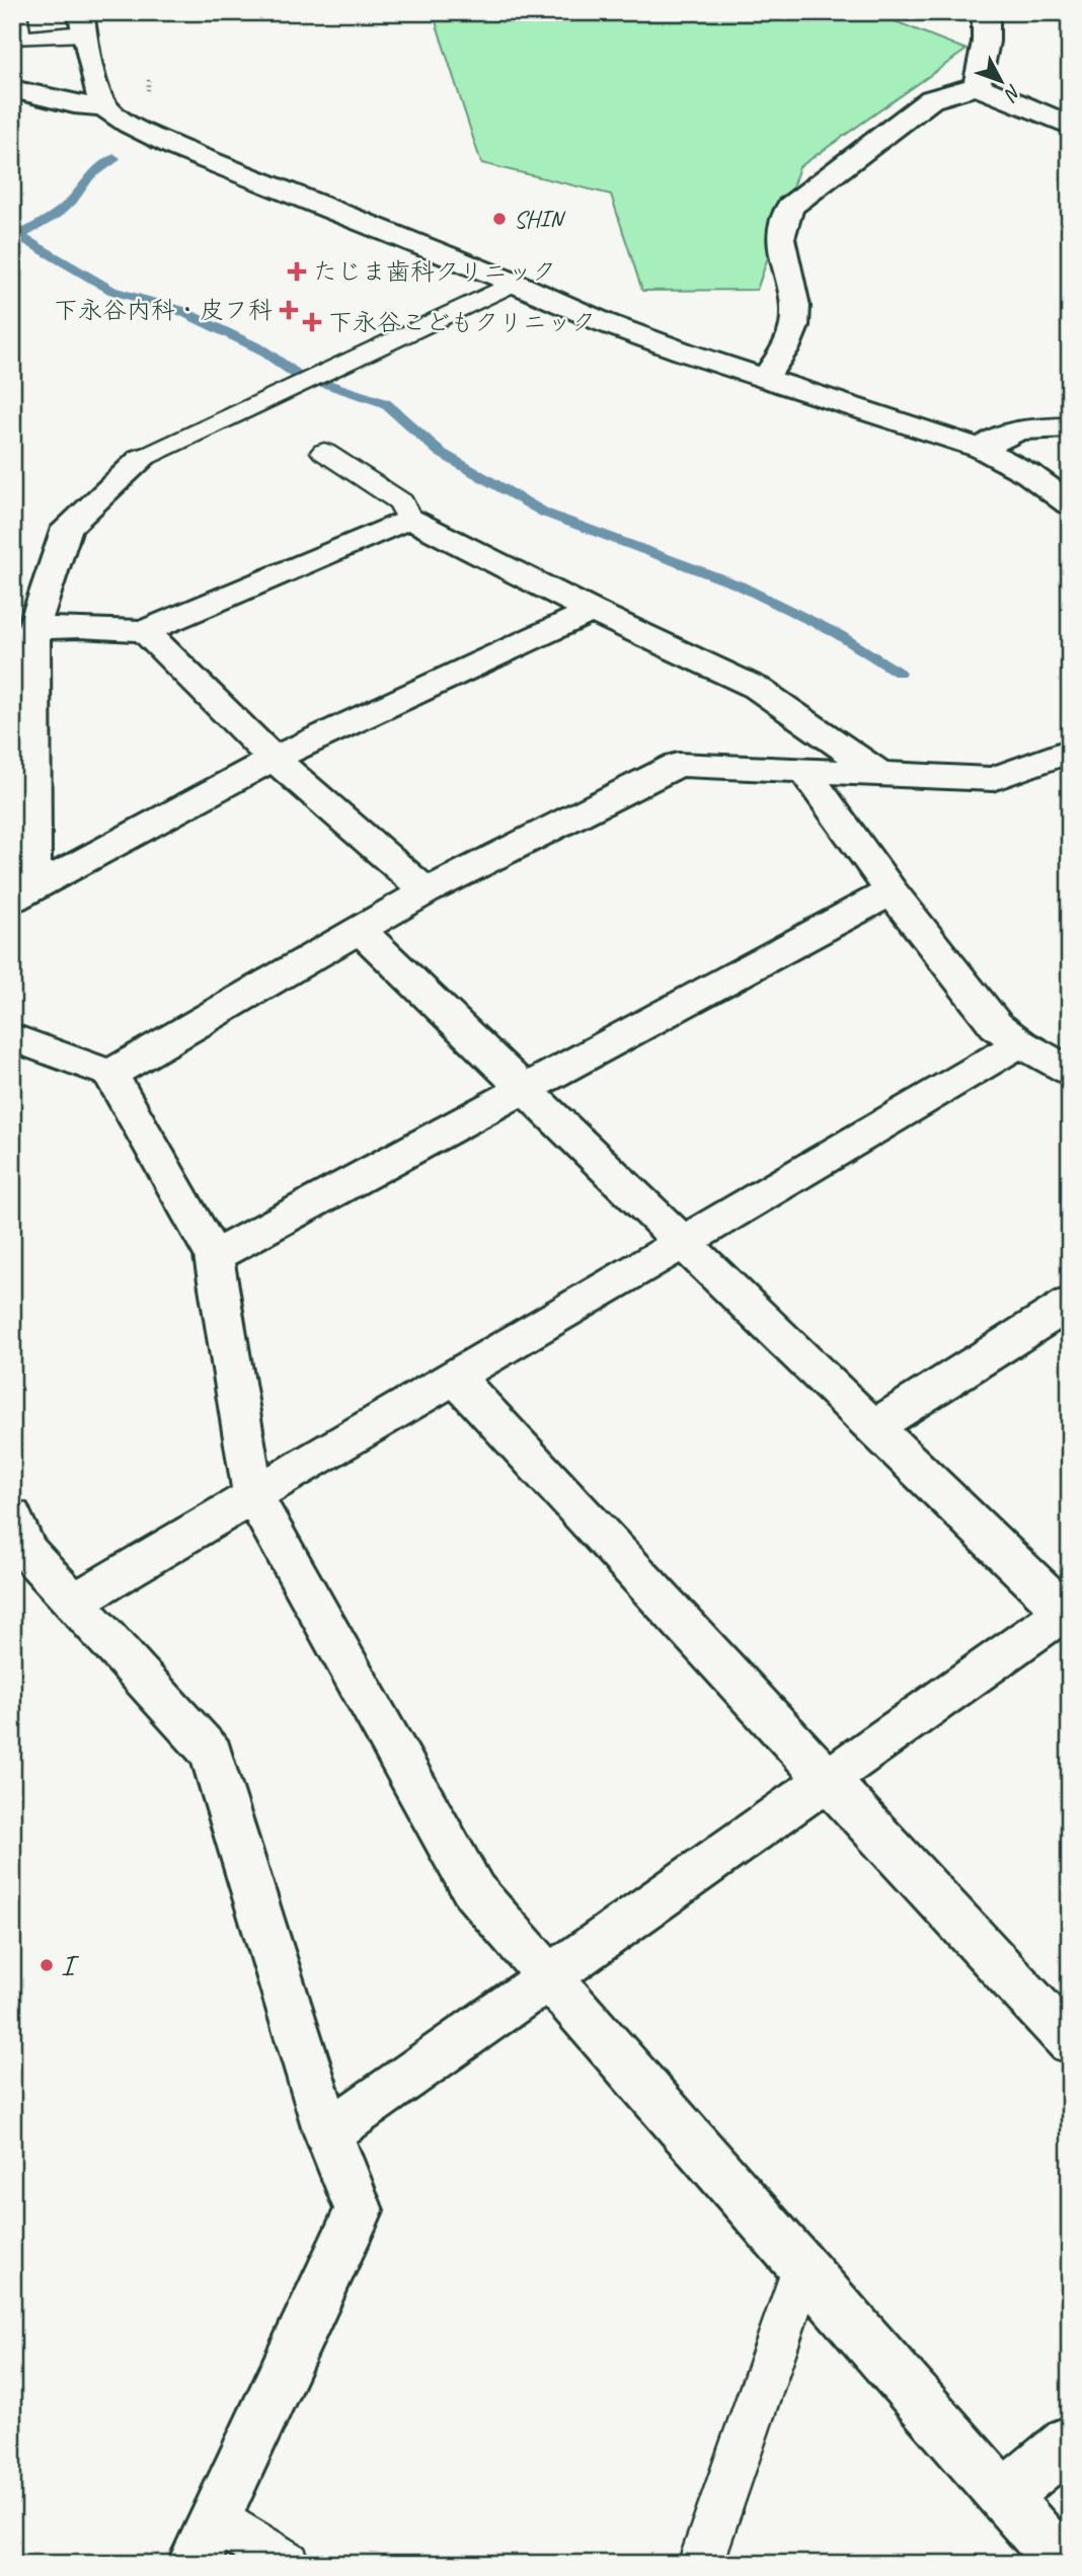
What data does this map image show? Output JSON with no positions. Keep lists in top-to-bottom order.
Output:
{
  "places": {
    "other": ["SHIN", "I"],
    "health": ["たじま歯科クリニック", "下永谷内科・皮フ科", "下永谷こどもクリニック"]
  },
  "north": "bottom right"
}
